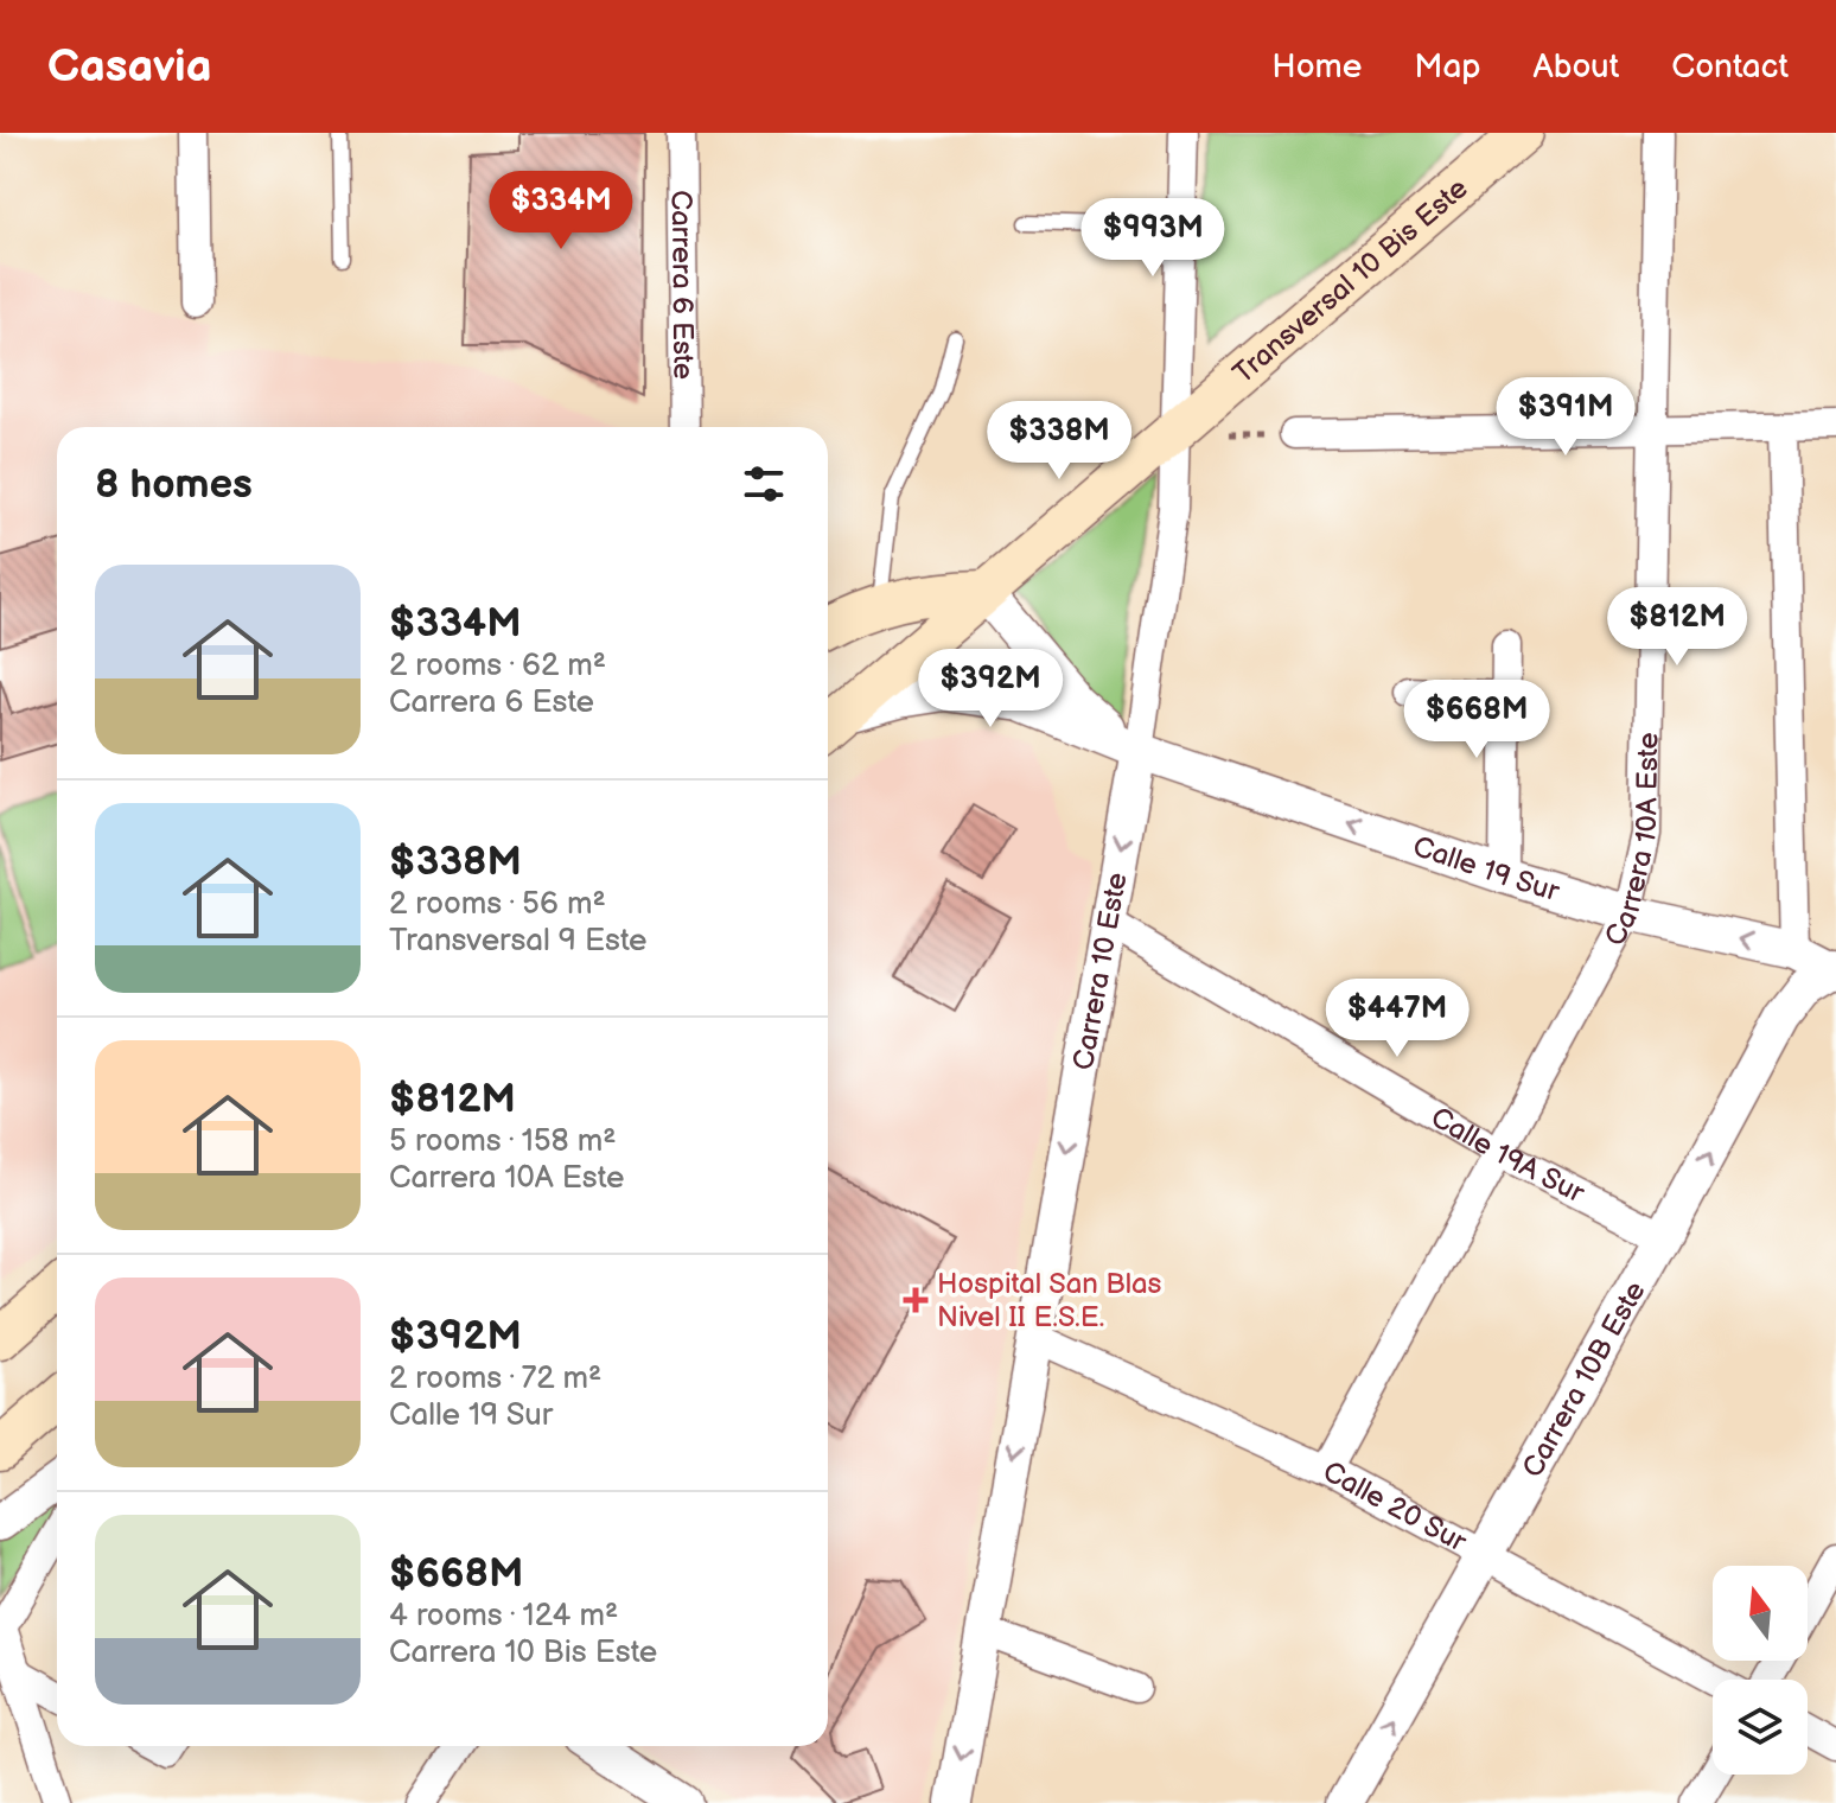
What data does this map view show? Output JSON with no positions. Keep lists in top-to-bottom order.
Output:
{
  "streets": {
    "main road": ["Transversal 10 Bis Este"],
    "street": [
      "Carrera 6 Este",
      "Carrera 10A Este",
      "Calle 19 Sur",
      "Carrera 10 Este",
      "Calle 19A Sur",
      "Carrera 10B Este",
      "Calle 20 Sur"
    ]
  },
  "crossings": [
    ["Transversal 10 Bis Este", "Calle 19 Sur"],
    ["Transversal 10 Bis Este", "Carrera 10 Este"],
    ["Carrera 10A Este", "Calle 19 Sur"],
    ["Carrera 10A Este", "Calle 19A Sur"],
    ["Carrera 10A Este", "Calle 20 Sur"],
    ["Calle 19 Sur", "Carrera 10 Este"],
    ["Calle 19 Sur", "Carrera 10B Este"],
    ["Carrera 10 Este", "Calle 19A Sur"],
    ["Carrera 10 Este", "Calle 20 Sur"],
    ["Calle 19A Sur", "Carrera 10B Este"],
    ["Carrera 10B Este", "Calle 20 Sur"]
  ],
  "one_way": ["Calle 19 Sur", "Carrera 10 Este", "Carrera 10B Este"],
  "places": {
    "health": ["Hospital San Blas Nivel II E.S.E."]
  },
  "north": "top",
  "page": {
    "header": "Casavia",
    "nav": [
      "Home",
      "Map",
      "About",
      "Contact"
    ],
    "price": [
      "$334M",
      "$993M",
      "$391M",
      "$338M",
      "$812M",
      "$392M",
      "$668M",
      "$447M"
    ],
    "heading": "8 homes",
    "list": [
      {
        "name": "$334M",
        "note": "2 rooms · 62 m² · Carrera 6 Este"
      },
      {
        "name": "$338M",
        "note": "2 rooms · 56 m² · Transversal 9 Este"
      },
      {
        "name": "$812M",
        "note": "5 rooms · 158 m² · Carrera 10A Este"
      },
      {
        "name": "$392M",
        "note": "2 rooms · 72 m² · Calle 19 Sur"
      },
      {
        "name": "$668M",
        "note": "4 rooms · 124 m² · Carrera 10 Bis Este"
      }
    ]
  }
}
